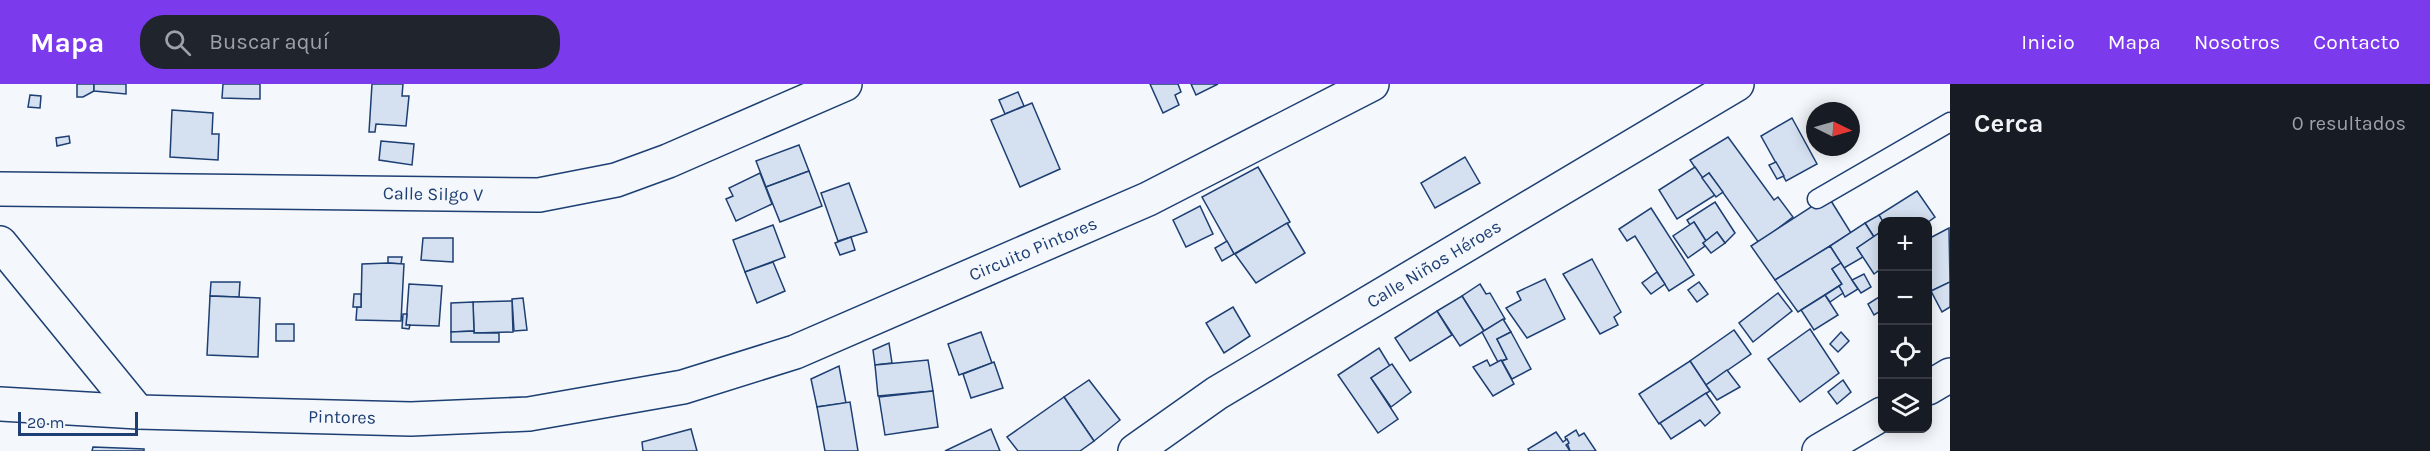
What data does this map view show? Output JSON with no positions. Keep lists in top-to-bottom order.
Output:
{
  "streets": {
    "street": [
      "Calle Silgo V",
      "Circuito Pintores",
      "Calle Niños Héroes",
      "Pintores"
    ]
  },
  "crossings": [
    ["Circuito Pintores", "Pintores"]
  ],
  "scale_bar": "20 m",
  "north": "right",
  "page": {
    "header": "Mapa",
    "search": "Buscar aquí",
    "nav": [
      "Inicio",
      "Mapa",
      "Nosotros",
      "Contacto"
    ],
    "heading": ["Cerca", "0 resultados"],
    "map_buttons": ["+", "−"],
    "scale": "20 m"
  }
}
